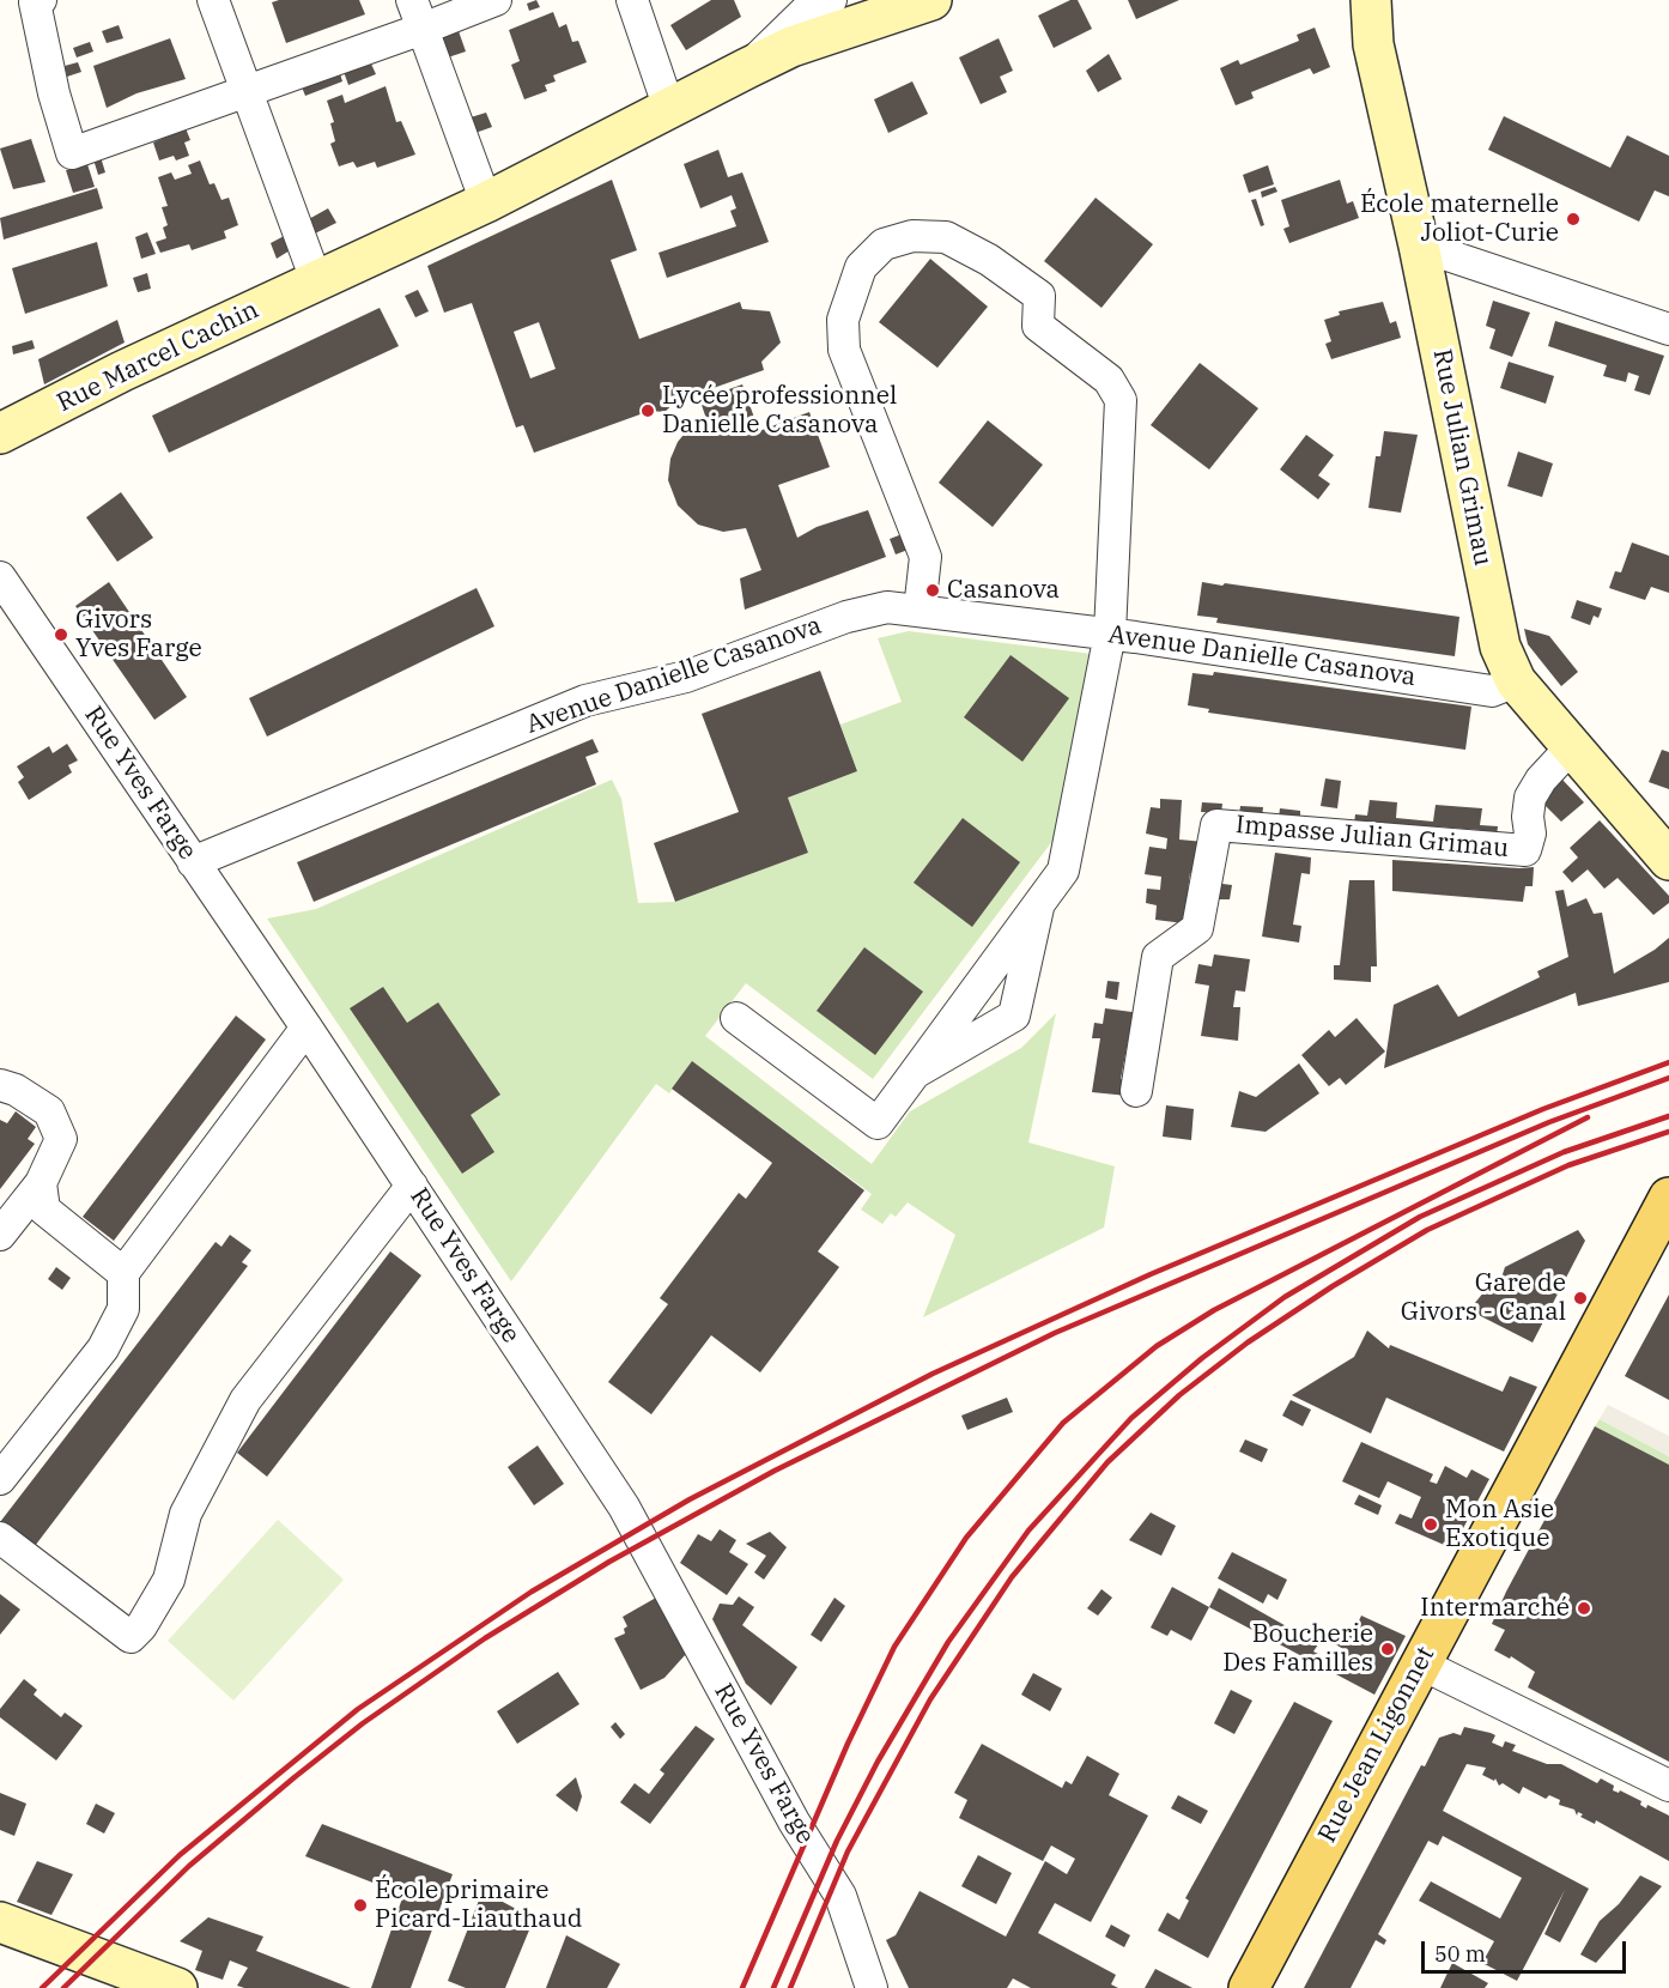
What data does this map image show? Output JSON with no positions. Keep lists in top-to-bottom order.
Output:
{
  "streets": {
    "main road": ["Rue Jean Ligonnet"],
    "street": [
      "Rue Marcel Cachin",
      "Rue Julian Grimau",
      "Avenue Danielle Casanova",
      "Rue Yves Farge",
      "Impasse Julian Grimau"
    ]
  },
  "crossings": [
    ["Rue Julian Grimau", "Avenue Danielle Casanova"],
    ["Rue Julian Grimau", "Impasse Julian Grimau"],
    ["Avenue Danielle Casanova", "Rue Yves Farge"]
  ],
  "places": [
    "École maternelle Joliot-Curie",
    "Lycée professionnel Danielle Casanova",
    "Casanova",
    "Givors Yves Farge",
    "Gare de Givors - Canal",
    "Mon Asie Exotique",
    "Intermarché",
    "Boucherie Des Familles",
    "École primaire Picard-Liauthaud"
  ],
  "scale_bar": "50 m"
}
